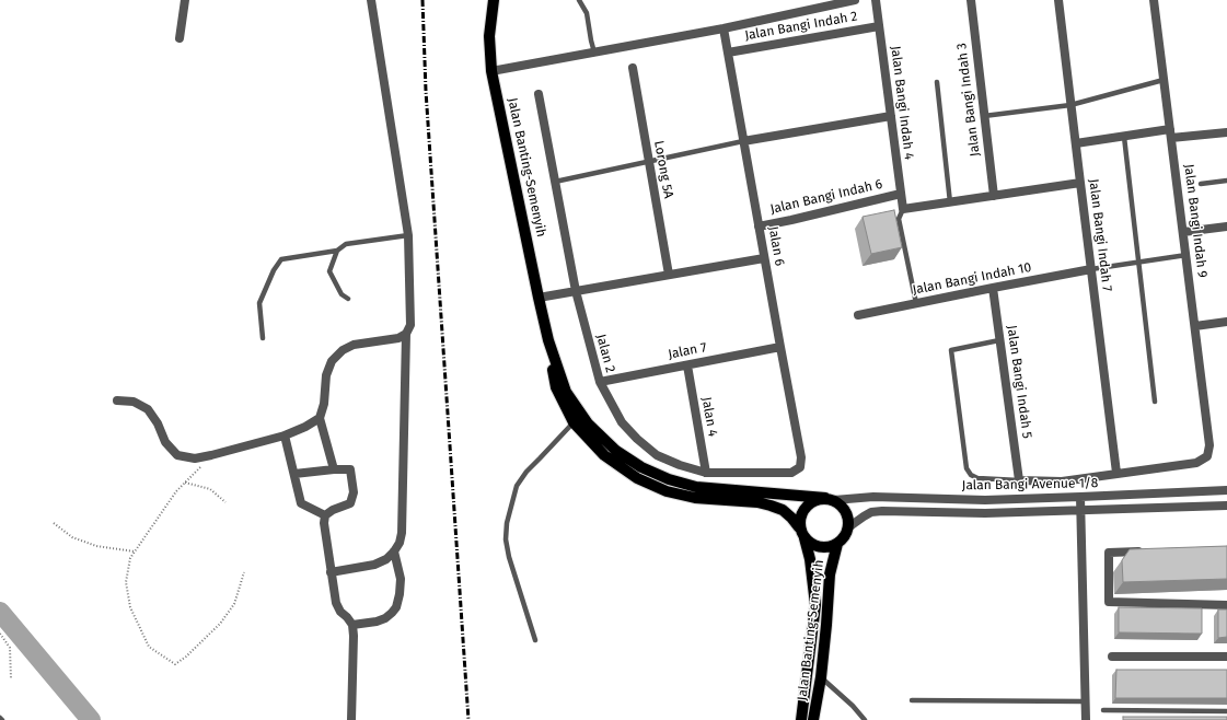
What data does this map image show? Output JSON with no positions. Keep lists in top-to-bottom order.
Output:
{
  "streets": {
    "main road": ["Jalan Banting-Semenyih"],
    "street": [
      "Jalan Bangi Indah 2",
      "Jalan Bangi Indah 3",
      "Jalan Bangi Indah 4",
      "Lorong 5A",
      "Jalan Bangi Indah 6",
      "Jalan Bangi Indah 9",
      "Jalan Bangi Indah 7",
      "Jalan 6",
      "Jalan Bangi Indah 10",
      "Jalan 7",
      "Jalan 2",
      "Jalan Bangi Indah 5",
      "Jalan 4",
      "Jalan Bangi Avenue 1/8"
    ]
  },
  "crossings": [
    ["Jalan Bangi Indah 2", "Jalan Bangi Indah 4"],
    ["Jalan Bangi Indah 2", "Jalan 6"],
    ["Jalan Bangi Indah 4", "Jalan Bangi Indah 6"],
    ["Jalan Banting-Semenyih", "Jalan Bangi Avenue 1/8"],
    ["Jalan Bangi Indah 6", "Jalan 6"],
    ["Jalan Bangi Indah 9", "Jalan Bangi Indah 7"],
    ["Jalan Bangi Indah 7", "Jalan Bangi Indah 10"],
    ["Jalan 6", "Jalan 7"],
    ["Jalan 6", "Jalan 2"],
    ["Jalan Bangi Indah 10", "Jalan Bangi Indah 5"],
    ["Jalan 7", "Jalan 2"],
    ["Jalan 7", "Jalan 4"],
    ["Jalan 2", "Jalan 4"]
  ]
}
